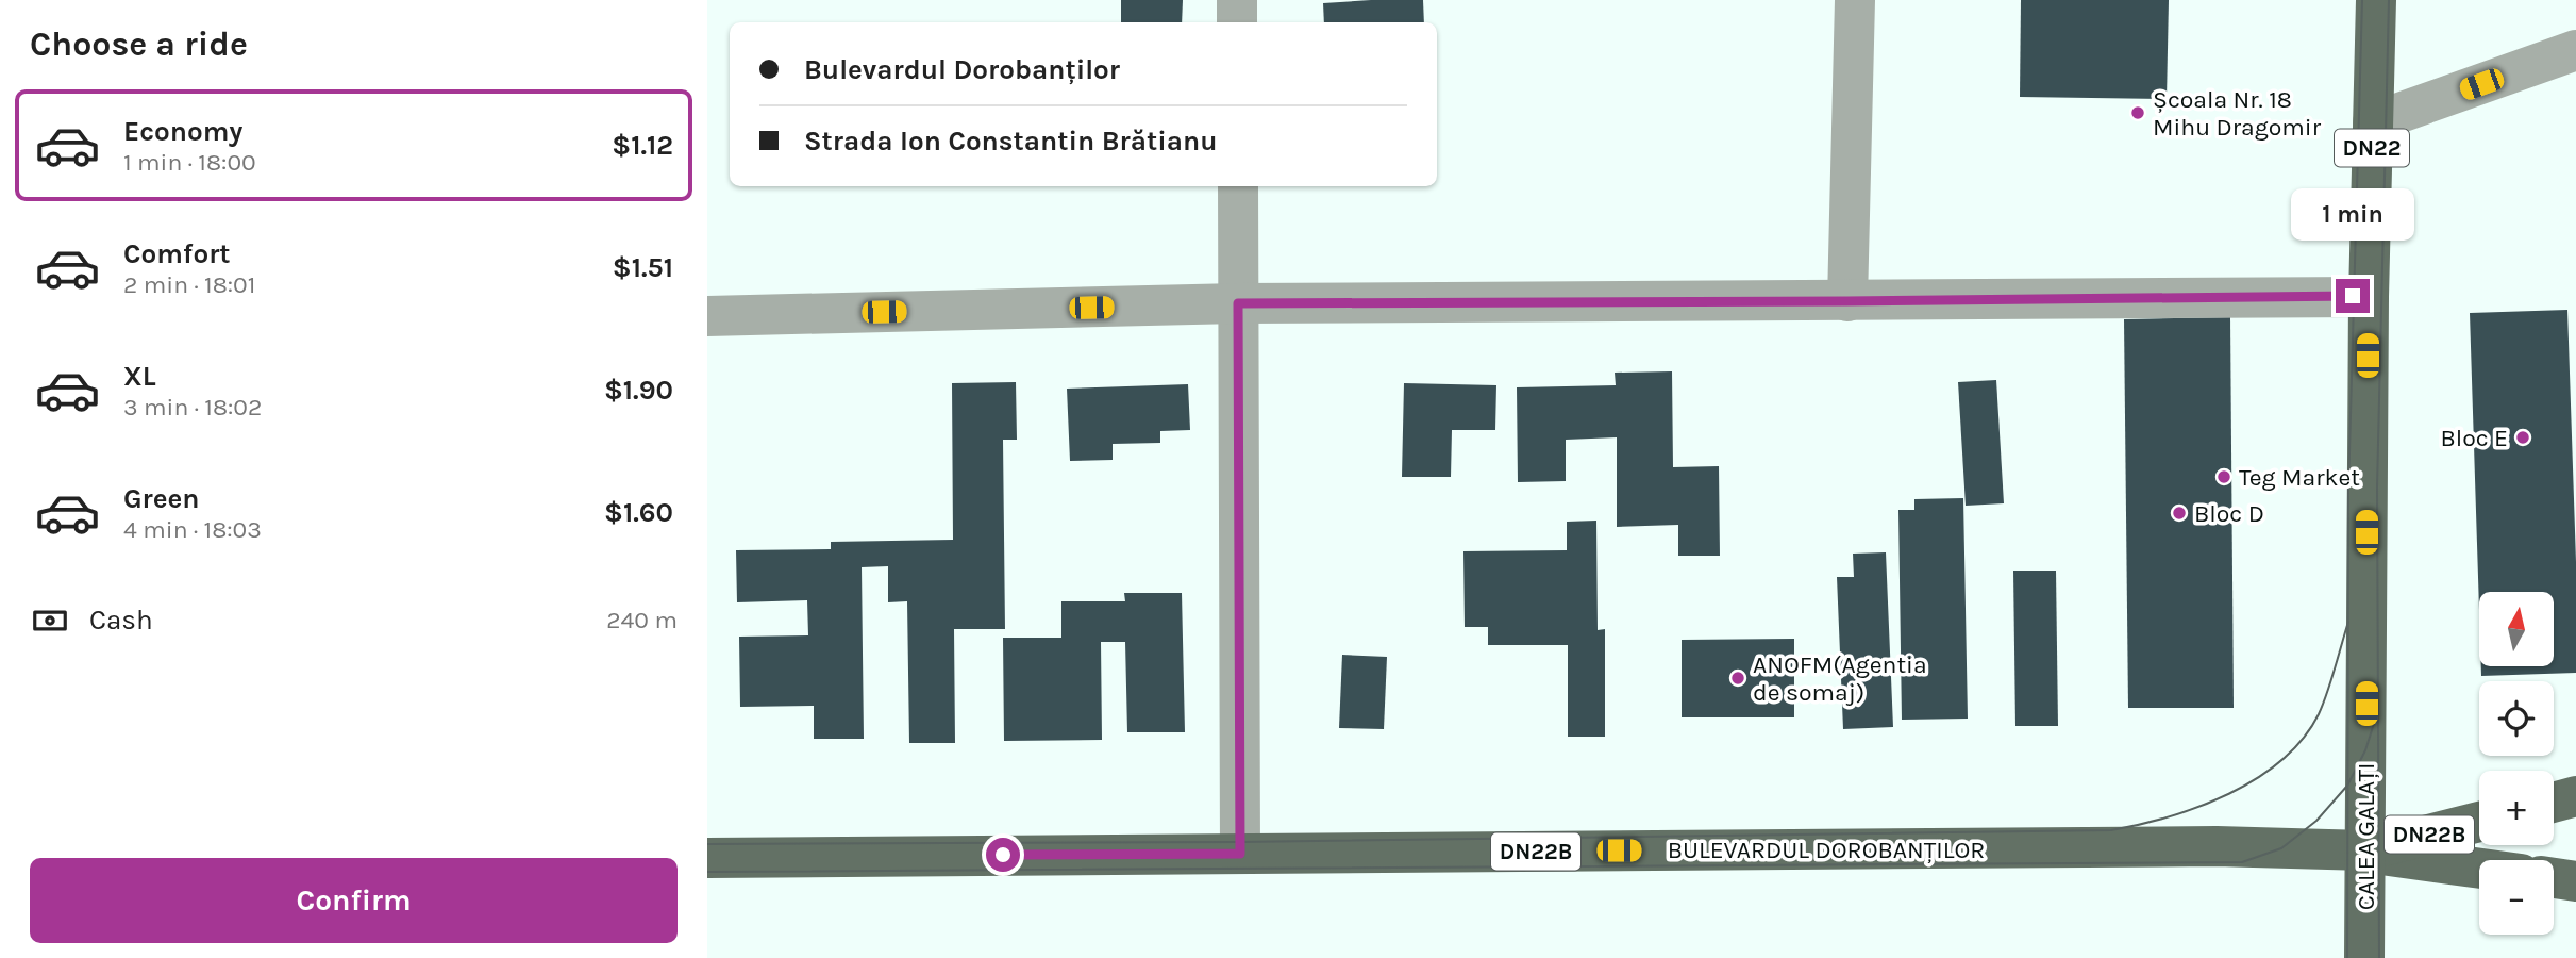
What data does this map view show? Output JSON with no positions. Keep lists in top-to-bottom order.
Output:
{
  "streets": {
    "main road": [
      "DN22",
      "DN22B",
      "CALEA GALAȚI",
      "BULEVARDUL DOROBANȚILOR"
    ]
  },
  "crossings": [
    ["CALEA GALAȚI", "BULEVARDUL DOROBANȚILOR"]
  ],
  "places": [
    "Școala Nr. 18 Mihu Dragomir",
    "Bloc E",
    "Teg Market",
    "Bloc D",
    "ANOFM(Agentia de somaj)"
  ],
  "north": "top",
  "page": {
    "heading": "Choose a ride",
    "banner": ["Bulevardul Dorobanților", "Strada Ion Constantin Brătianu"],
    "list": [
      {
        "name": "Economy",
        "note": "1 min · 18:00",
        "value": "$1.12"
      },
      {
        "name": "Comfort",
        "note": "2 min · 18:01",
        "value": "$1.51"
      },
      {
        "name": "XL",
        "note": "3 min · 18:02",
        "value": "$1.90"
      },
      {
        "name": "Green",
        "note": "4 min · 18:03",
        "value": "$1.60"
      }
    ],
    "bubble": "1 min",
    "pay": ["Cash", "240 m"],
    "map_buttons": ["+", "−"],
    "buttons": "Confirm"
  }
}
